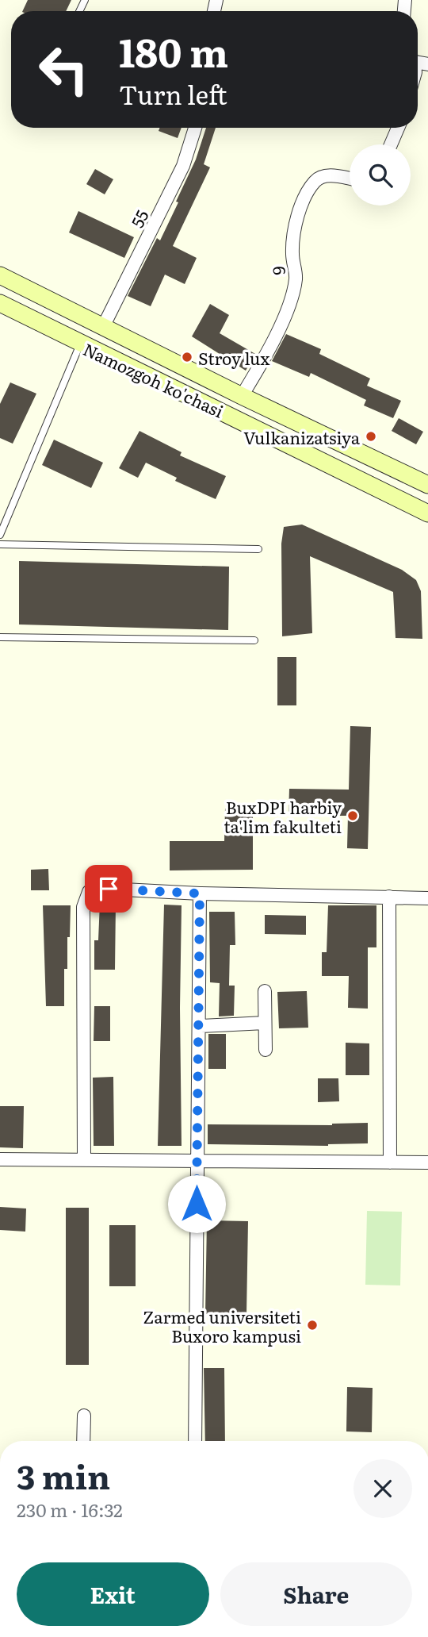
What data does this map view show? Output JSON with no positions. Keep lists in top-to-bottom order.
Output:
{
  "streets": {
    "main road": ["Namozgoh ko'chasi"],
    "street": ["55", "9"]
  },
  "crossings": [
    ["55", "Namozgoh ko'chasi"],
    ["9", "Namozgoh ko'chasi"]
  ],
  "places": [
    "Stroy lux",
    "Vulkanizatsiya",
    "BuxDPI harbiy ta'lim fakulteti",
    "Zarmed universiteti Buxoro kampusi"
  ],
  "page": {
    "turn": ["180 m", "Turn left"],
    "heading": ["3 min", "230 m · 16:32"],
    "buttons": ["Exit", "Share"]
  }
}
